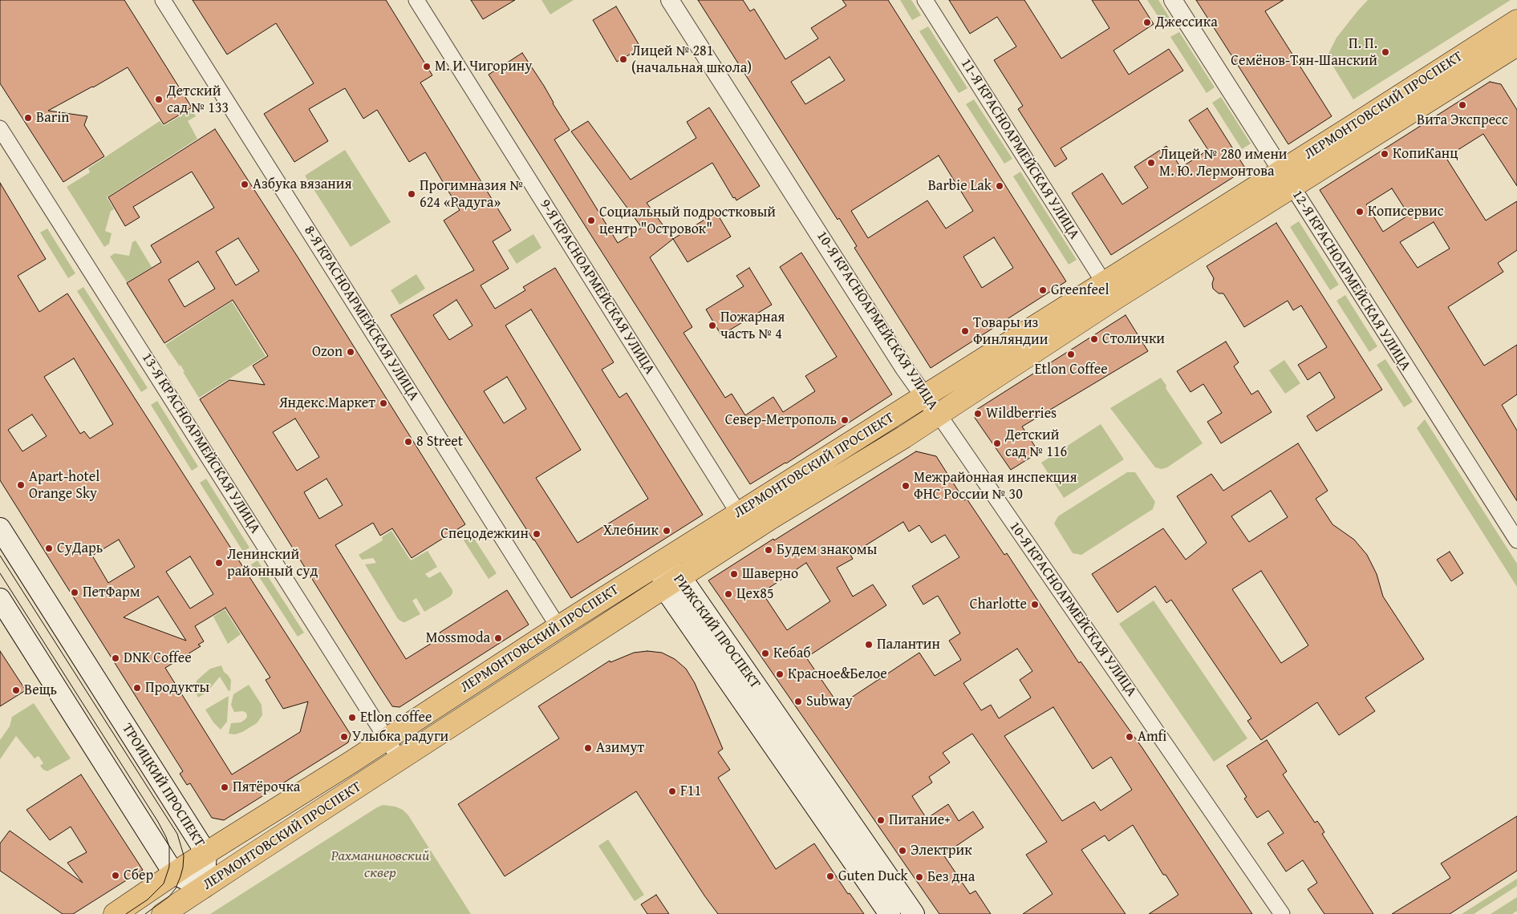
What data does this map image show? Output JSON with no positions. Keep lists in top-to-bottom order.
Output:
{
  "streets": {
    "main road": ["ЛЕРМОНТОВСКИЙ ПРОСПЕКТ", "РИЖСКИЙ ПРОСПЕКТ", "ТРОИЦКИЙ ПРОСПЕКТ"],
    "street": [
      "11-Я КРАСНОАРМЕЙСКАЯ УЛИЦА",
      "12-Я КРАСНОАРМЕЙСКАЯ УЛИЦА",
      "9-Я КРАСНОАРМЕЙСКАЯ УЛИЦА",
      "8-Я КРАСНОАРМЕЙСКАЯ УЛИЦА",
      "10-Я КРАСНОАРМЕЙСКАЯ УЛИЦА",
      "13-Я КРАСНОАРМЕЙСКАЯ УЛИЦА"
    ]
  },
  "crossings": [
    ["ЛЕРМОНТОВСКИЙ ПРОСПЕКТ", "11-Я КРАСНОАРМЕЙСКАЯ УЛИЦА"],
    ["ЛЕРМОНТОВСКИЙ ПРОСПЕКТ", "12-Я КРАСНОАРМЕЙСКАЯ УЛИЦА"],
    ["ЛЕРМОНТОВСКИЙ ПРОСПЕКТ", "9-Я КРАСНОАРМЕЙСКАЯ УЛИЦА"],
    ["ЛЕРМОНТОВСКИЙ ПРОСПЕКТ", "8-Я КРАСНОАРМЕЙСКАЯ УЛИЦА"],
    ["ЛЕРМОНТОВСКИЙ ПРОСПЕКТ", "10-Я КРАСНОАРМЕЙСКАЯ УЛИЦА"],
    ["ЛЕРМОНТОВСКИЙ ПРОСПЕКТ", "13-Я КРАСНОАРМЕЙСКАЯ УЛИЦА"],
    ["ЛЕРМОНТОВСКИЙ ПРОСПЕКТ", "РИЖСКИЙ ПРОСПЕКТ"],
    ["ЛЕРМОНТОВСКИЙ ПРОСПЕКТ", "ТРОИЦКИЙ ПРОСПЕКТ"]
  ],
  "parks": ["Рахманиновский сквер"],
  "places": [
    "Джессика",
    "П. П. Семёнов-Тян-Шанский",
    "Лицей № 281 (начальная школа)",
    "М. И. Чигорину",
    "Детский сад № 133",
    "Вита Экспресс",
    "Barin",
    "КопиКанц",
    "Лицей № 280 имени М. Ю. Лермонтова",
    "Азбука вязания",
    "Barbie Lak",
    "Прогимназия № 624 «Радуга»",
    "Кописервис",
    "Социальный подростковый центр \"Островок\"",
    "Greenfeel",
    "Пожарная часть № 4",
    "Товары из Финляндии",
    "Столички",
    "Ozon",
    "Etlon Coffee",
    "Яндекс.Маркет",
    "Wildberries",
    "Север-Метрополь",
    "8 Street",
    "Детский сад № 116",
    "Apart-hotel Orange Sky",
    "Межрайонная инспекция ФНС России № 30",
    "Хлебник",
    "Спецодежкин",
    "СуДарь",
    "Будем знакомы",
    "Ленинский районный суд",
    "Шаверно",
    "ПетФарм",
    "Цех85",
    "Charlotte",
    "Mossmoda",
    "Палантин",
    "Кебаб",
    "DNK Coffee",
    "Красное&Белое",
    "Продукты",
    "Вещь",
    "Subway",
    "Etlon coffee",
    "Улыбка радуги",
    "Amfi",
    "Азимут",
    "Пятёрочка",
    "F11",
    "Питание+",
    "Электрик",
    "Сбер",
    "Guten Duck",
    "Без дна"
  ]
}
